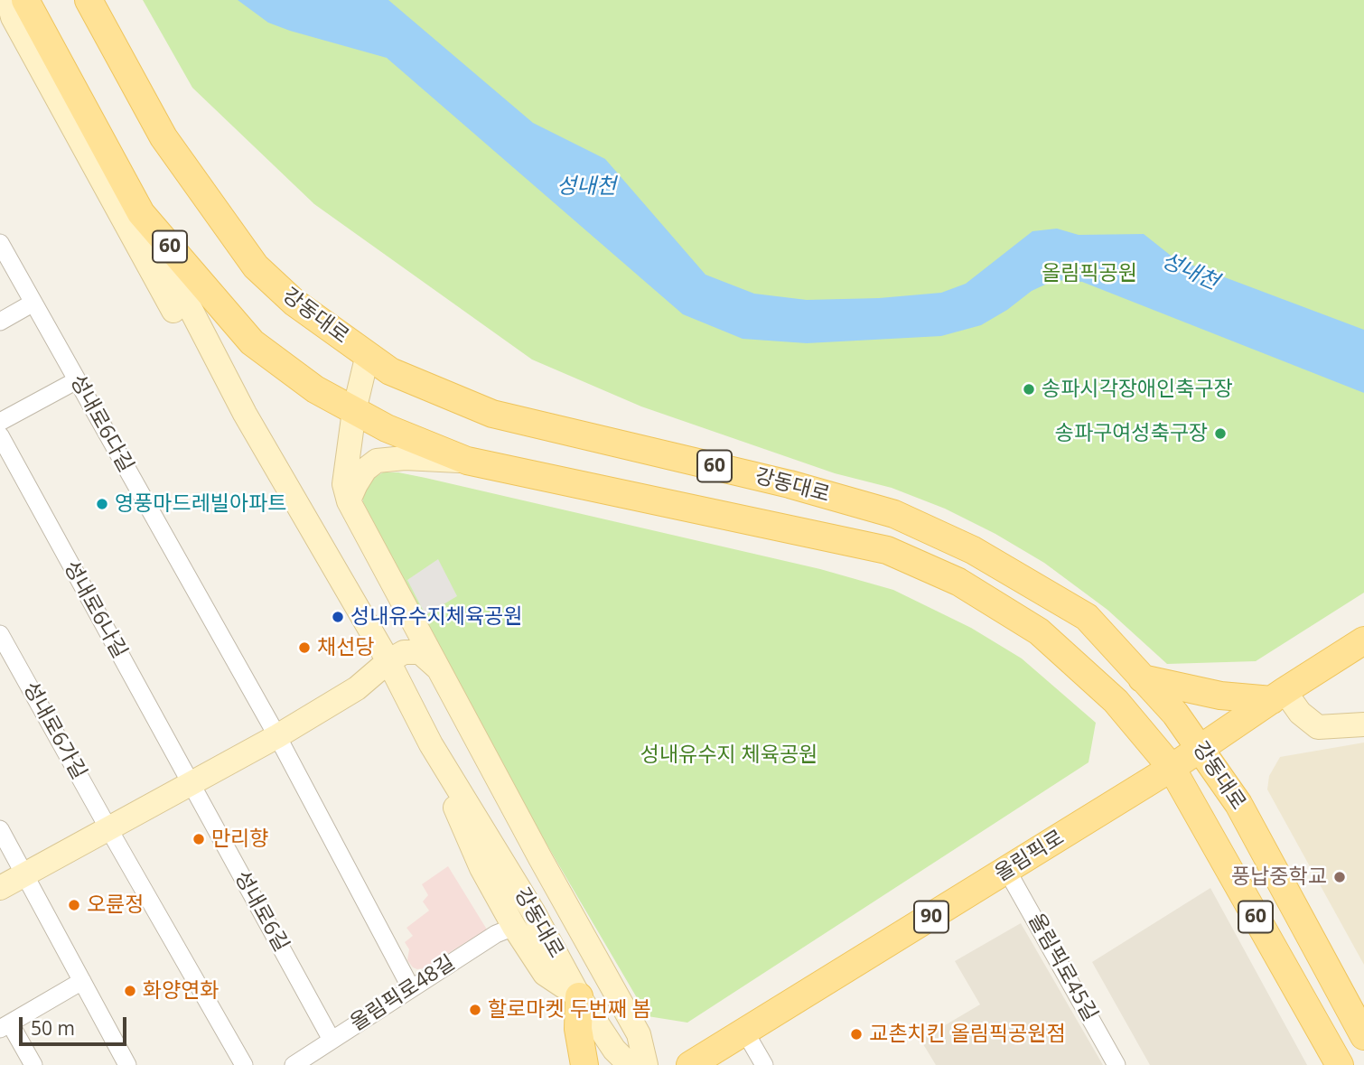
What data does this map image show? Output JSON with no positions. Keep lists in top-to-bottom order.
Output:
{
  "streets": {
    "main road": [
      "60",
      "강동대로",
      "올림픽로",
      "90"
    ],
    "street": [
      "성내로6다길",
      "성내로6나길",
      "성내로6가길",
      "성내로6길",
      "올림픽로45길",
      "올림픽로48길"
    ]
  },
  "crossings": [
    ["강동대로", "올림픽로"],
    ["성내로6나길", "성내로6길"],
    ["올림픽로", "올림픽로45길"],
    ["성내로6길", "올림픽로48길"]
  ],
  "water": ["성내천"],
  "parks": ["올림픽공원", "성내유수지 체육공원"],
  "places": [
    "송파시각장애인축구장",
    "송파구여성축구장",
    "영풍마드레빌아파트",
    "성내유수지체육공원",
    "채선당",
    "만리향",
    "풍납중학교",
    "오륜정",
    "화양연화",
    "할로마켓 두번째 봄",
    "교촌치킨 올림픽공원점"
  ],
  "scale_bar": "50 m"
}
